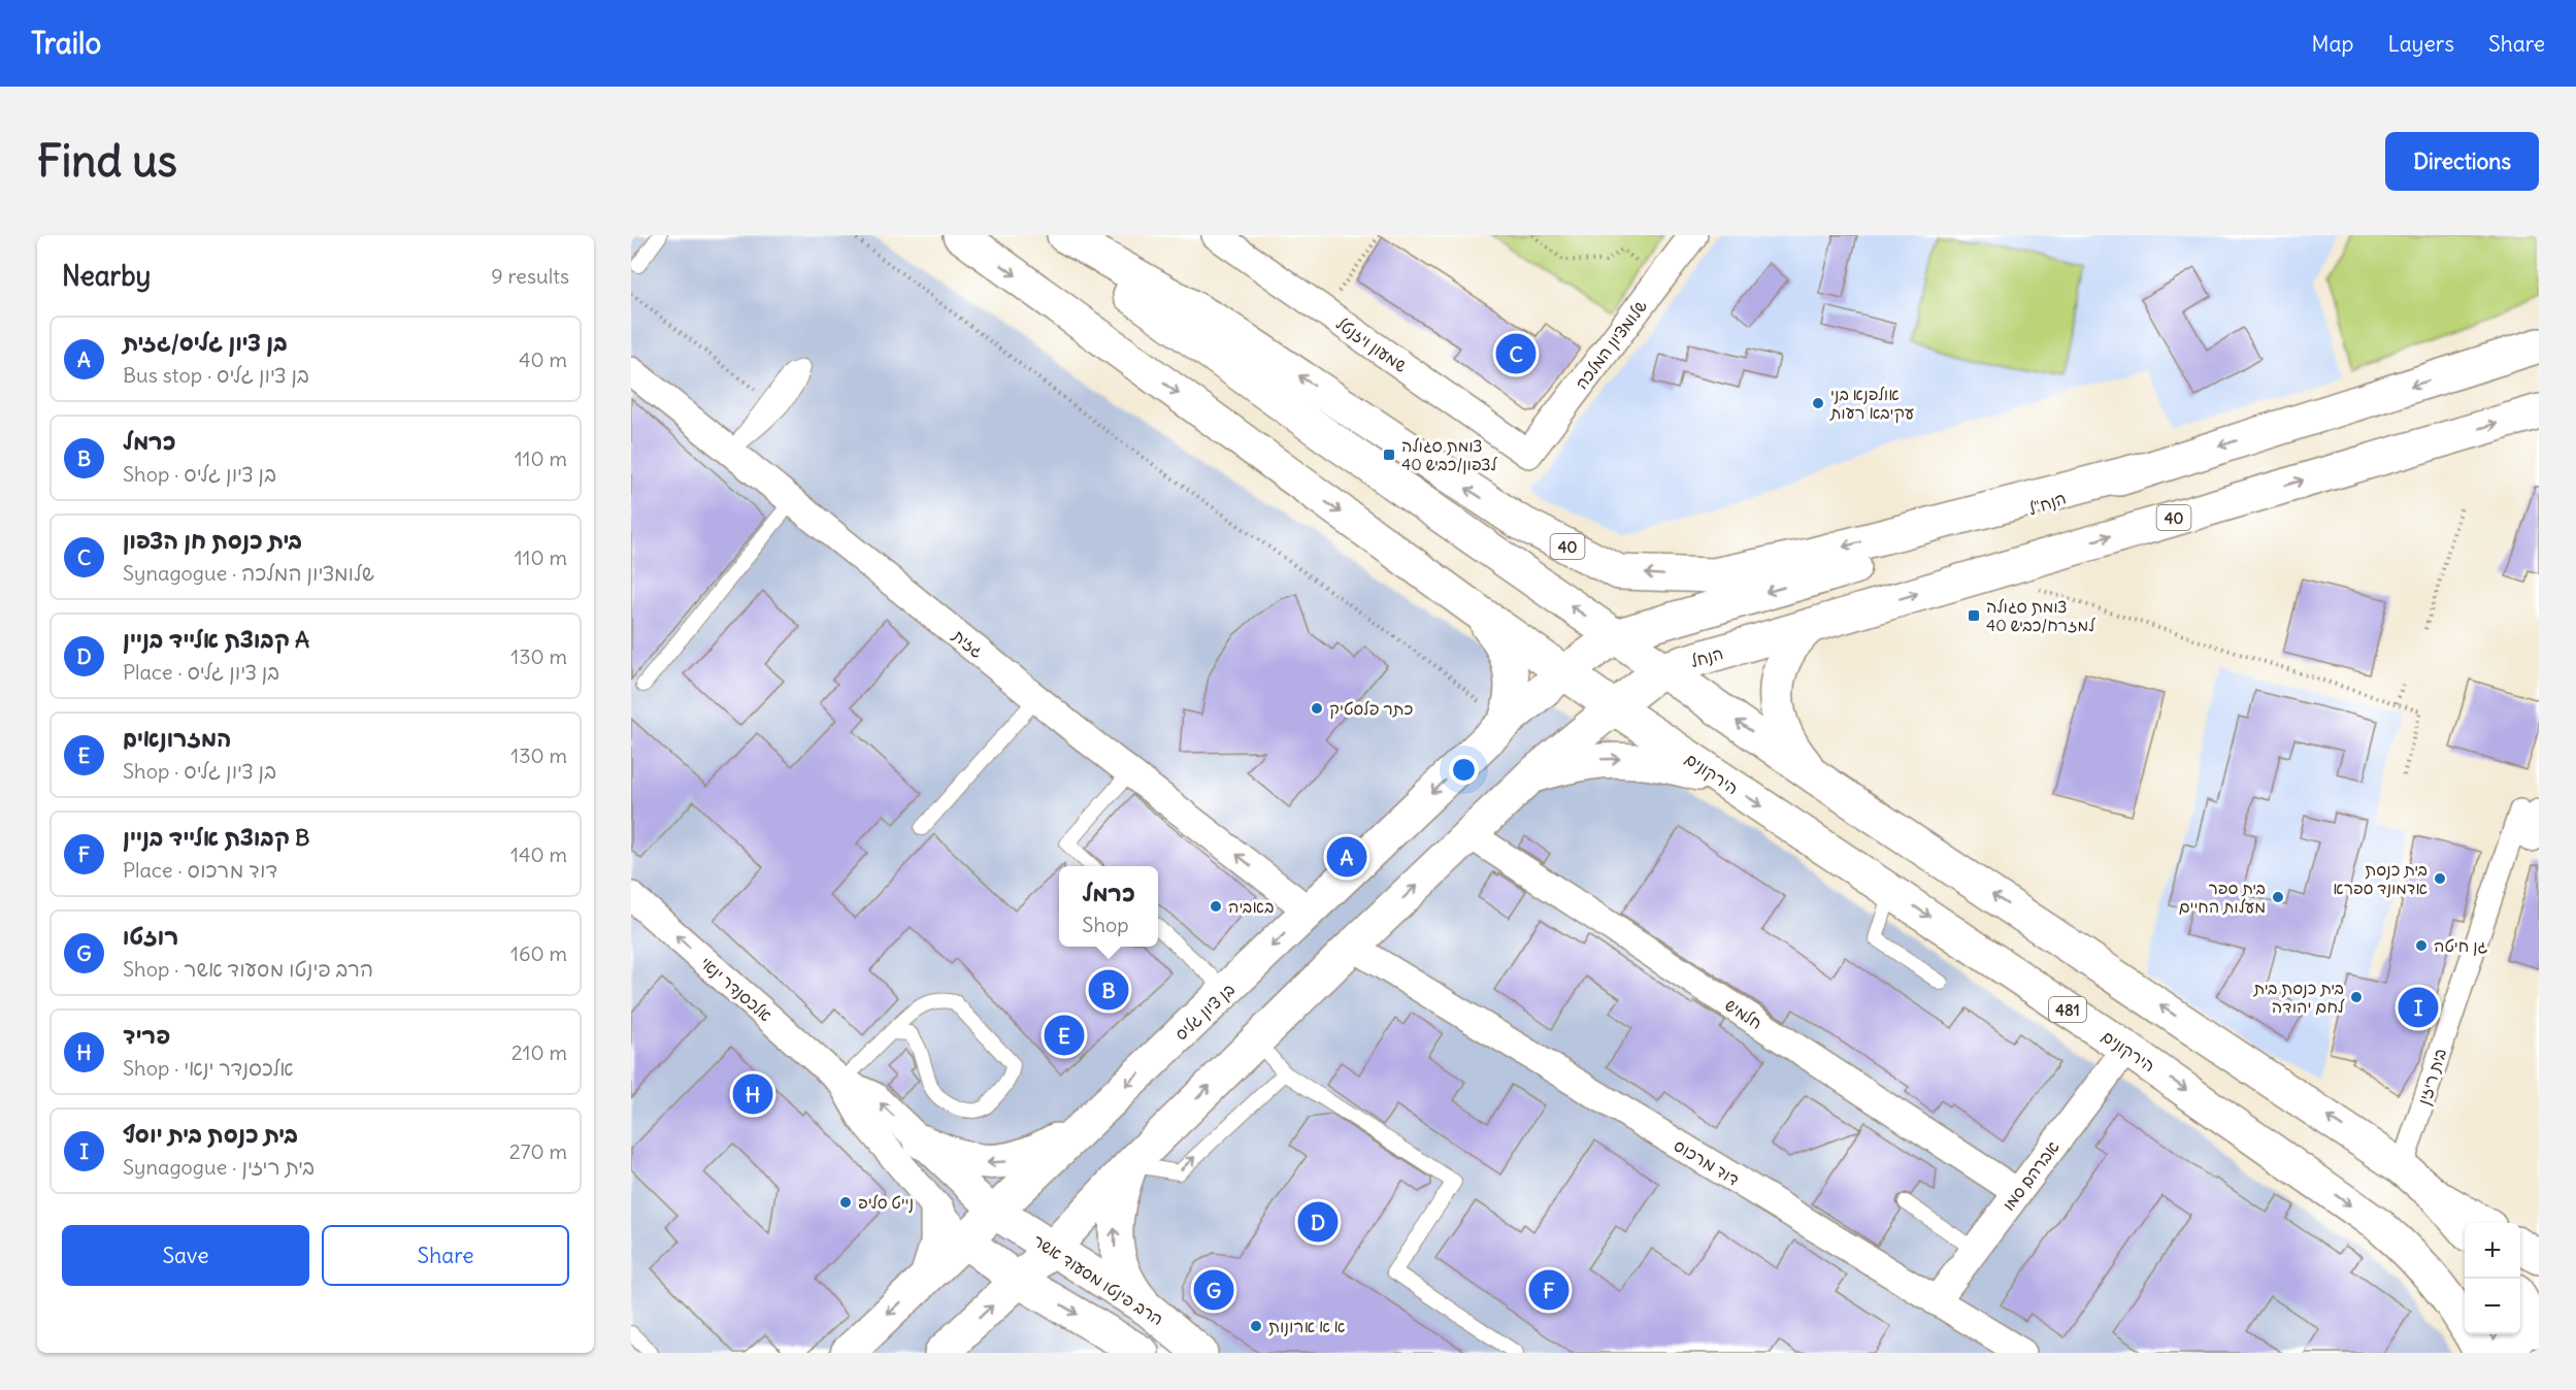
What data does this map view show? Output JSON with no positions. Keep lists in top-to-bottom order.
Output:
{
  "streets": {
    "main road": [
      "הנח\"ל",
      "40",
      "הנחל",
      "הירקונים",
      "481",
      "בן ציון גליס",
      "הרב פינטו מסעוד אשר"
    ],
    "street": [
      "שמעון ויזנטל",
      "שלומציון המלכה",
      "גזית",
      "אלכסנדר ינאי",
      "חלמיש",
      "בית ריזין",
      "דוד מרכוס",
      "אברהם סמו"
    ]
  },
  "crossings": [
    ["שמעון ויזנטל", "שלומציון המלכה"],
    ["הנח\"ל", "40"],
    ["הנח\"ל", "הירקונים"],
    ["הנח\"ל", "בן ציון גליס"],
    ["40", "הנחל"],
    ["גזית", "בן ציון גליס"],
    ["הנחל", "הירקונים"],
    ["הירקונים", "בן ציון גליס"],
    ["הירקונים", "אברהם סמו"],
    ["אלכסנדר ינאי", "בן ציון גליס"],
    ["אלכסנדר ינאי", "הרב פינטו מסעוד אשר"],
    ["בן ציון גליס", "הרב פינטו מסעוד אשר"],
    ["חלמיש", "אברהם סמו"],
    ["דוד מרכוס", "אברהם סמו"]
  ],
  "one_way": ["אלכסנדר ינאי"],
  "places": {
    "other": [
      "אולפנא בני עקיבא רעות",
      "כתר פלסטיק",
      "בית כנסת אדמונד ספרא",
      "בית ספר מעלות החיים",
      "באביה",
      "גן חיטה",
      "בית כנסת בית לחם יהודה",
      "נייט סליפ",
      "א א ארונות"
    ],
    "transit": ["צומת סגולה לצפון/כביש 40", "צומת סגולה למזרח/כביש 40"]
  },
  "page": {
    "header": "Trailo",
    "nav": ["Map", "Layers", "Share"],
    "buttons": [
      "Directions",
      ["Save", "Share"]
    ],
    "title": "Find us",
    "heading": ["Nearby", "9 results"],
    "list": [
      {
        "mark": "A",
        "name": "בן ציון גליס/גזית",
        "note": "Bus stop · בן ציון גליס",
        "value": "40 m"
      },
      {
        "mark": "B",
        "name": "כרמל",
        "note": "Shop · בן ציון גליס",
        "value": "110 m"
      },
      {
        "mark": "C",
        "name": "בית כנסת חן הצפון",
        "note": "Synagogue · שלומציון המלכה",
        "value": "110 m"
      },
      {
        "mark": "D",
        "name": "קבוצת אלייד בניין A",
        "note": "Place · בן ציון גליס",
        "value": "130 m"
      },
      {
        "mark": "E",
        "name": "המזרונאים",
        "note": "Shop · בן ציון גליס",
        "value": "130 m"
      },
      {
        "mark": "F",
        "name": "קבוצת אלייד בניין B",
        "note": "Place · דוד מרכוס",
        "value": "140 m"
      },
      {
        "mark": "G",
        "name": "רוזטו",
        "note": "Shop · הרב פינטו מסעוד אשר",
        "value": "160 m"
      },
      {
        "mark": "H",
        "name": "פריד",
        "note": "Shop · אלכסנדר ינאי",
        "value": "210 m"
      },
      {
        "mark": "I",
        "name": "בית כנסת בית יוסף",
        "note": "Synagogue · בית ריזין",
        "value": "270 m"
      }
    ],
    "pins": [
      "C",
      "A",
      "B",
      "I",
      "E",
      "H",
      "D",
      "F",
      "G"
    ],
    "popup": ["כרמל", "Shop"],
    "map_buttons": ["+", "−"]
  }
}
